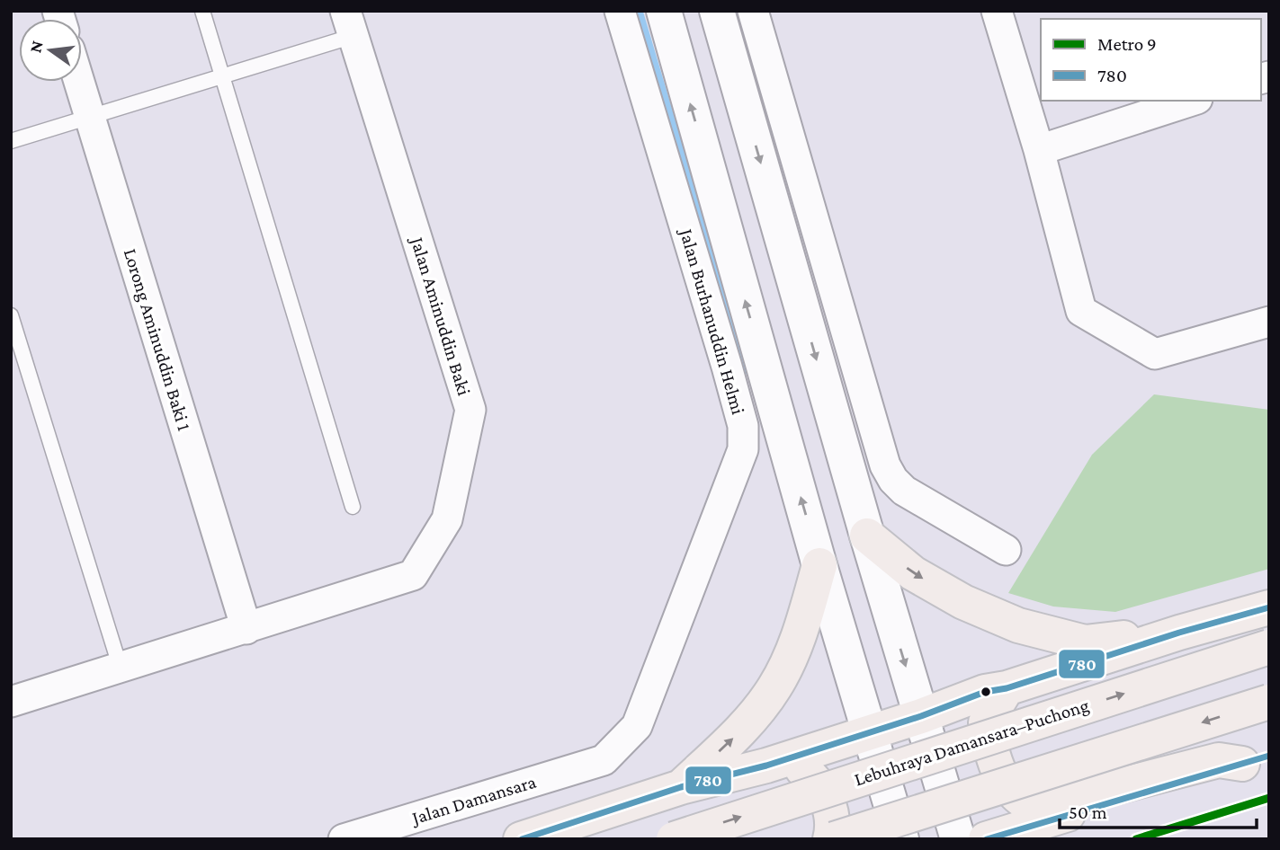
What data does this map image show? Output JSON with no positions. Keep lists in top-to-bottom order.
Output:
{
  "streets": {
    "highway": ["Lebuhraya Damansara–Puchong"],
    "main road": ["Jalan Burhanuddin Helmi"],
    "street": ["Jalan Aminuddin Baki", "Lorong Aminuddin Baki 1", "Jalan Damansara"]
  },
  "crossings": [
    ["Jalan Aminuddin Baki", "Lorong Aminuddin Baki 1"],
    ["Jalan Burhanuddin Helmi", "Jalan Damansara"]
  ],
  "lines": ["transit line 780", "metro line 9"],
  "legend": ["Metro 9", "780"],
  "scale_bar": "50 m",
  "north": "left"
}
